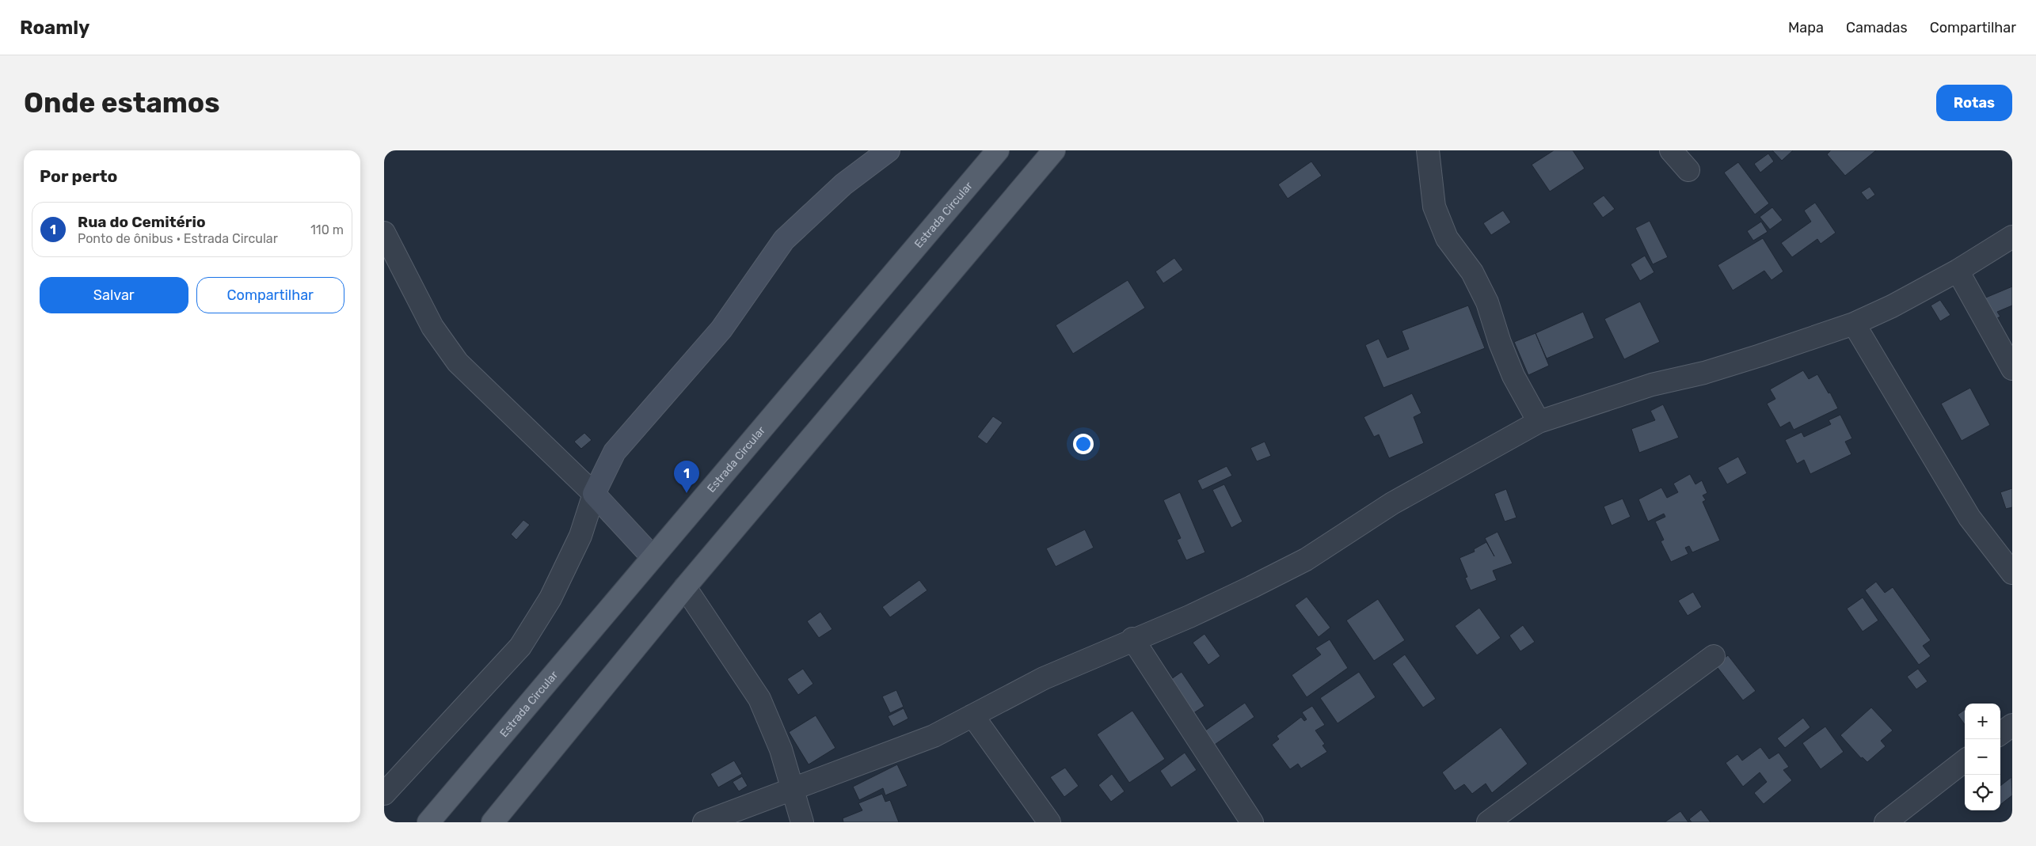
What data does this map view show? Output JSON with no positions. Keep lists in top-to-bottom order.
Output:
{
  "streets": {
    "main road": ["Estrada Circular"]
  },
  "page": {
    "header": "Roamly",
    "nav": ["Mapa", "Camadas", "Compartilhar"],
    "buttons": [
      "Rotas",
      ["Salvar", "Compartilhar"]
    ],
    "title": "Onde estamos",
    "heading": "Por perto",
    "list": [
      {
        "mark": "1",
        "name": "Rua do Cemitério",
        "note": "Ponto de ônibus · Estrada Circular",
        "value": "110 m"
      }
    ],
    "pins": "1",
    "map_buttons": ["+", "−"]
  }
}
